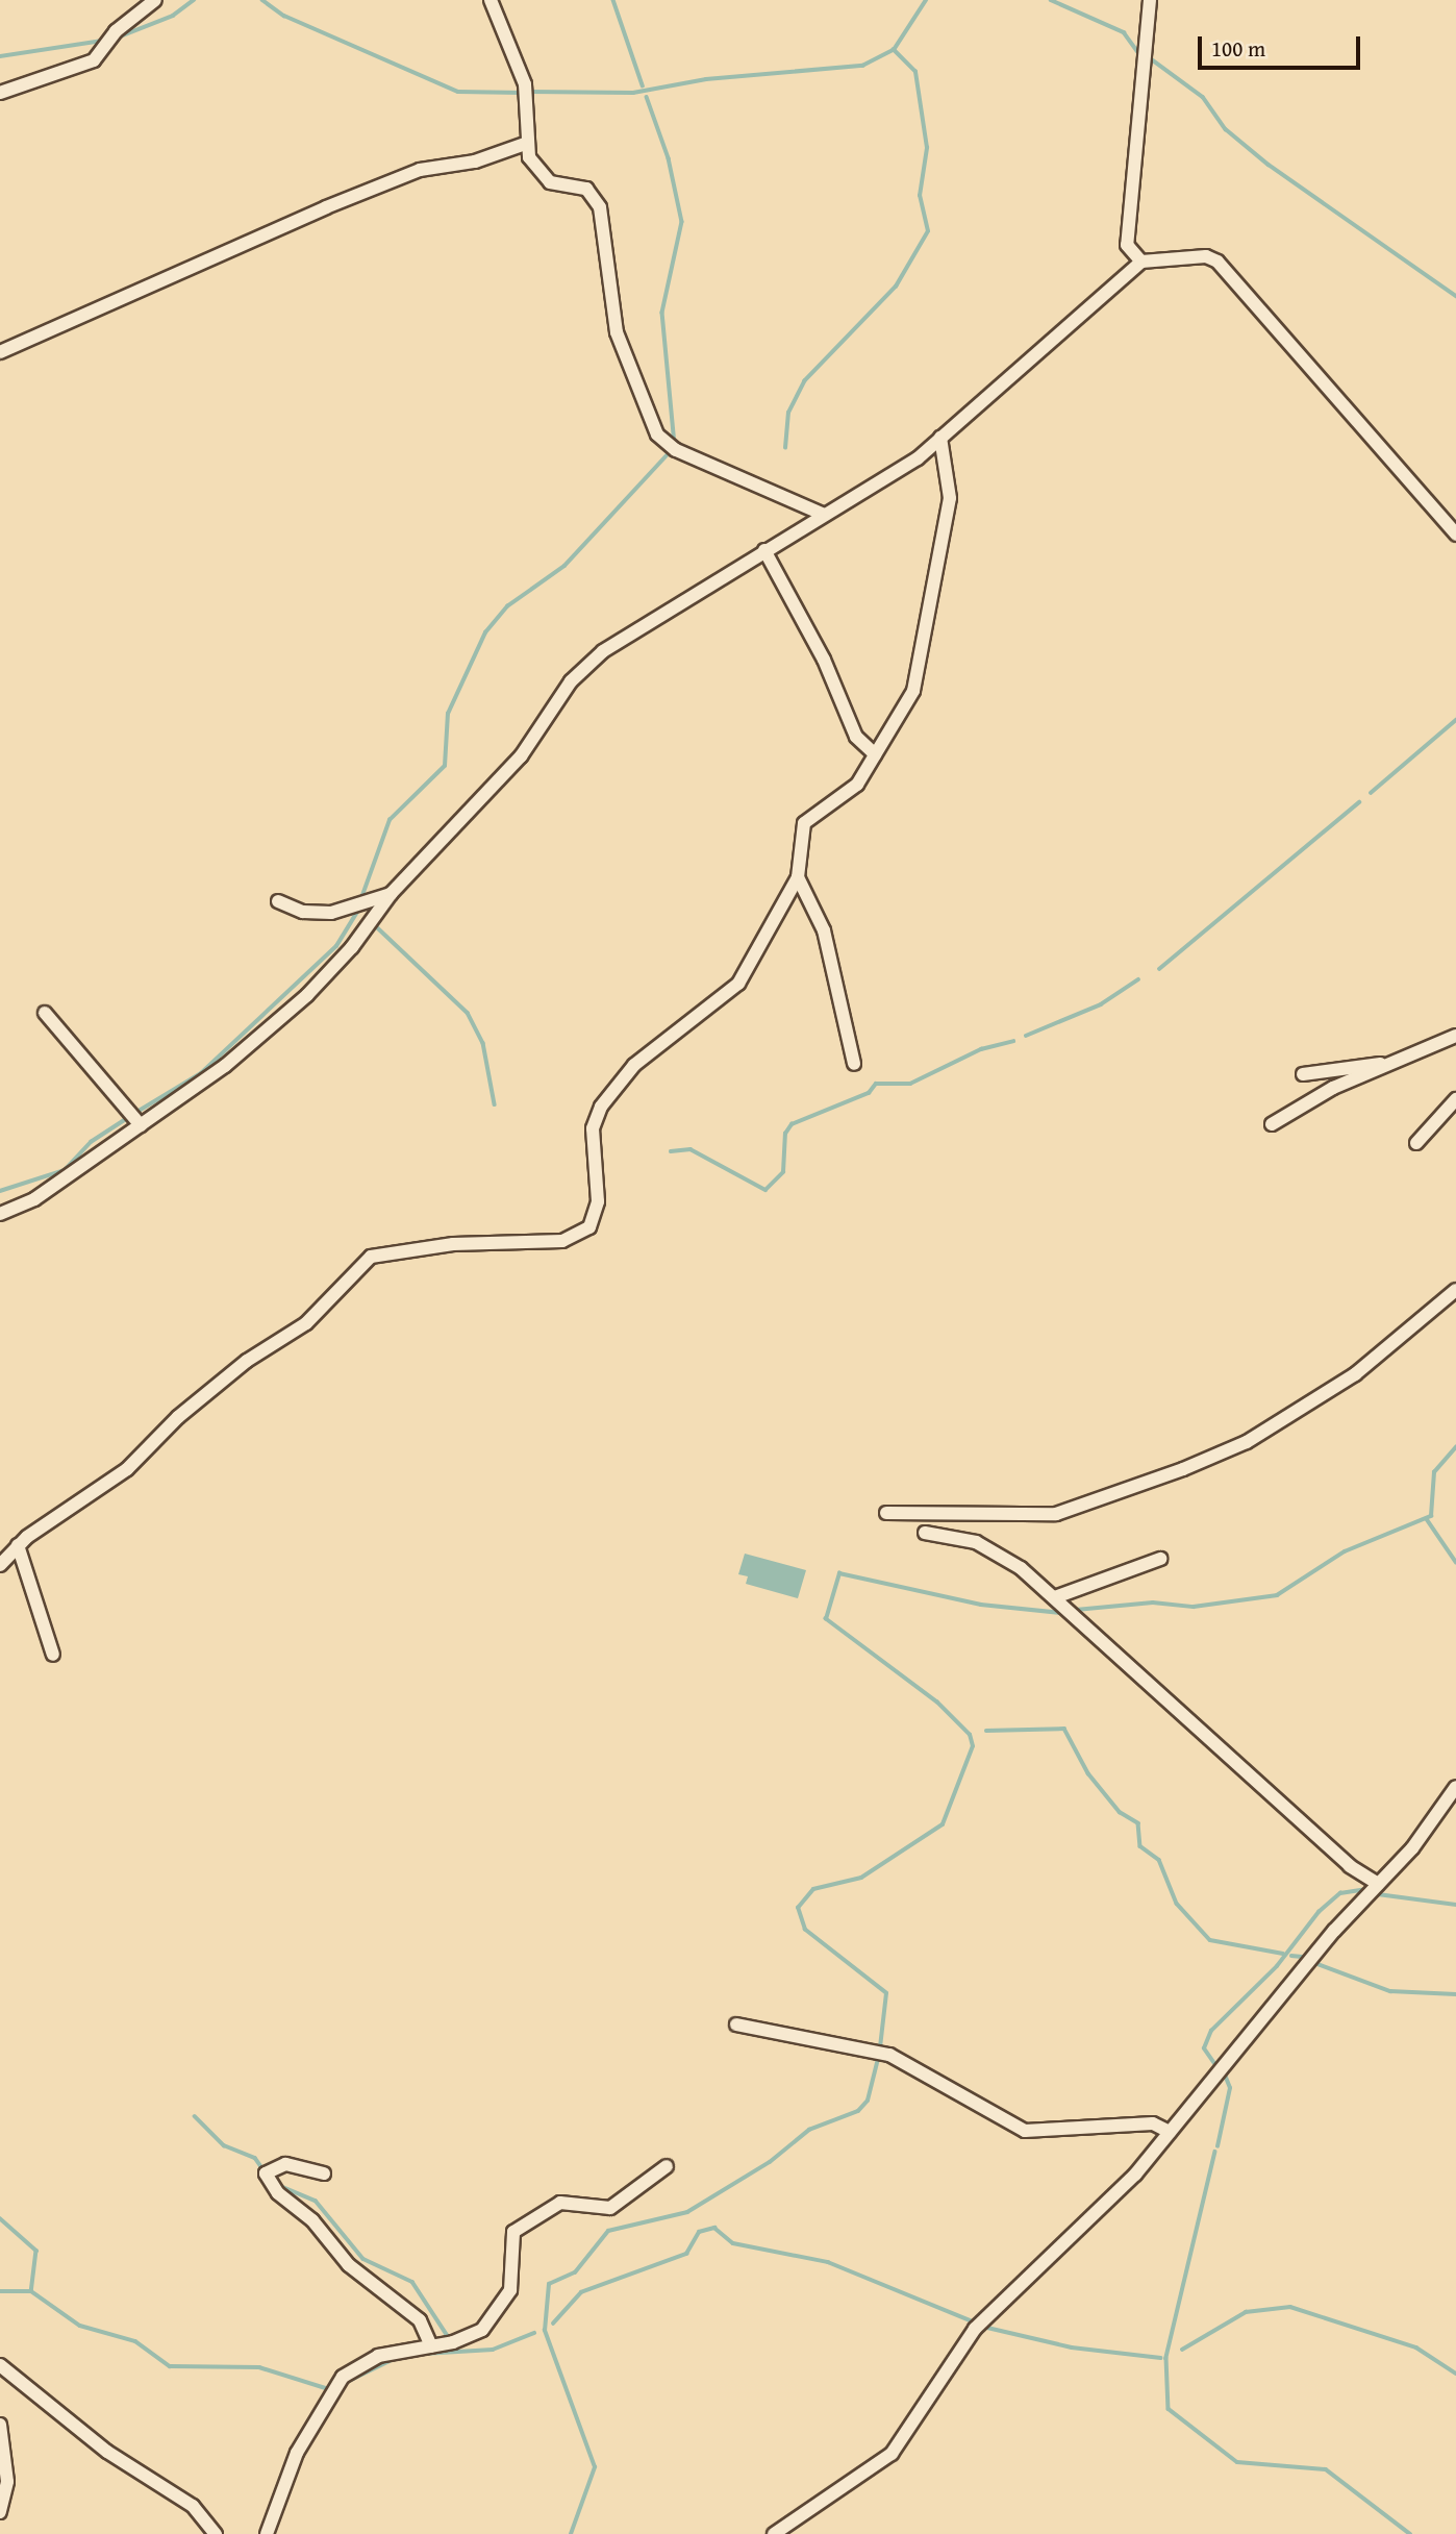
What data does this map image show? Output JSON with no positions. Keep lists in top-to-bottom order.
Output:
{
  "scale_bar": "100 m"
}
